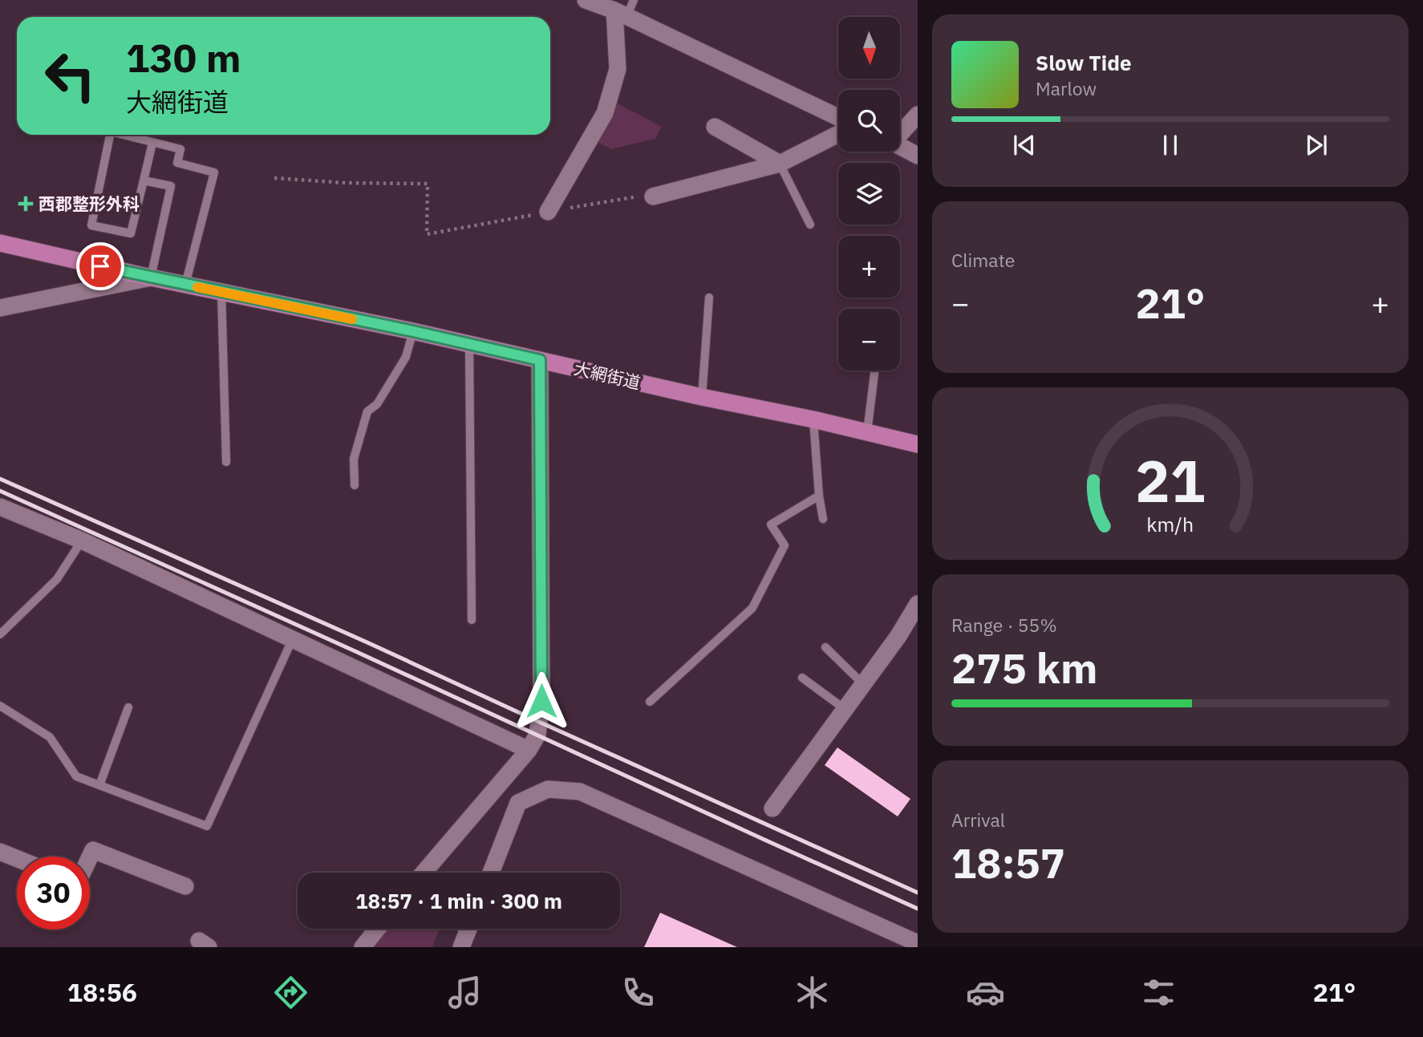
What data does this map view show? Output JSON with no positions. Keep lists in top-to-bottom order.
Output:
{
  "streets": {
    "main road": ["大網街道"]
  },
  "places": {
    "health": ["西郡整形外科"]
  },
  "north": "bottom",
  "page": {
    "map_buttons": ["+", "−"],
    "turn": ["130 m", "大網街道"],
    "song": ["Slow Tide", "Marlow"],
    "tile": [
      "Climate",
      ["Range · 55%", "275 km"],
      ["Arrival", "18:57"]
    ],
    "heat": ["−", "21°", "+"],
    "limit": "30",
    "trip": "18:57 · 1 min · 300 m",
    "tabs": ["18:56", "21°"],
    "gauge": ["21", "km/h"]
  }
}
